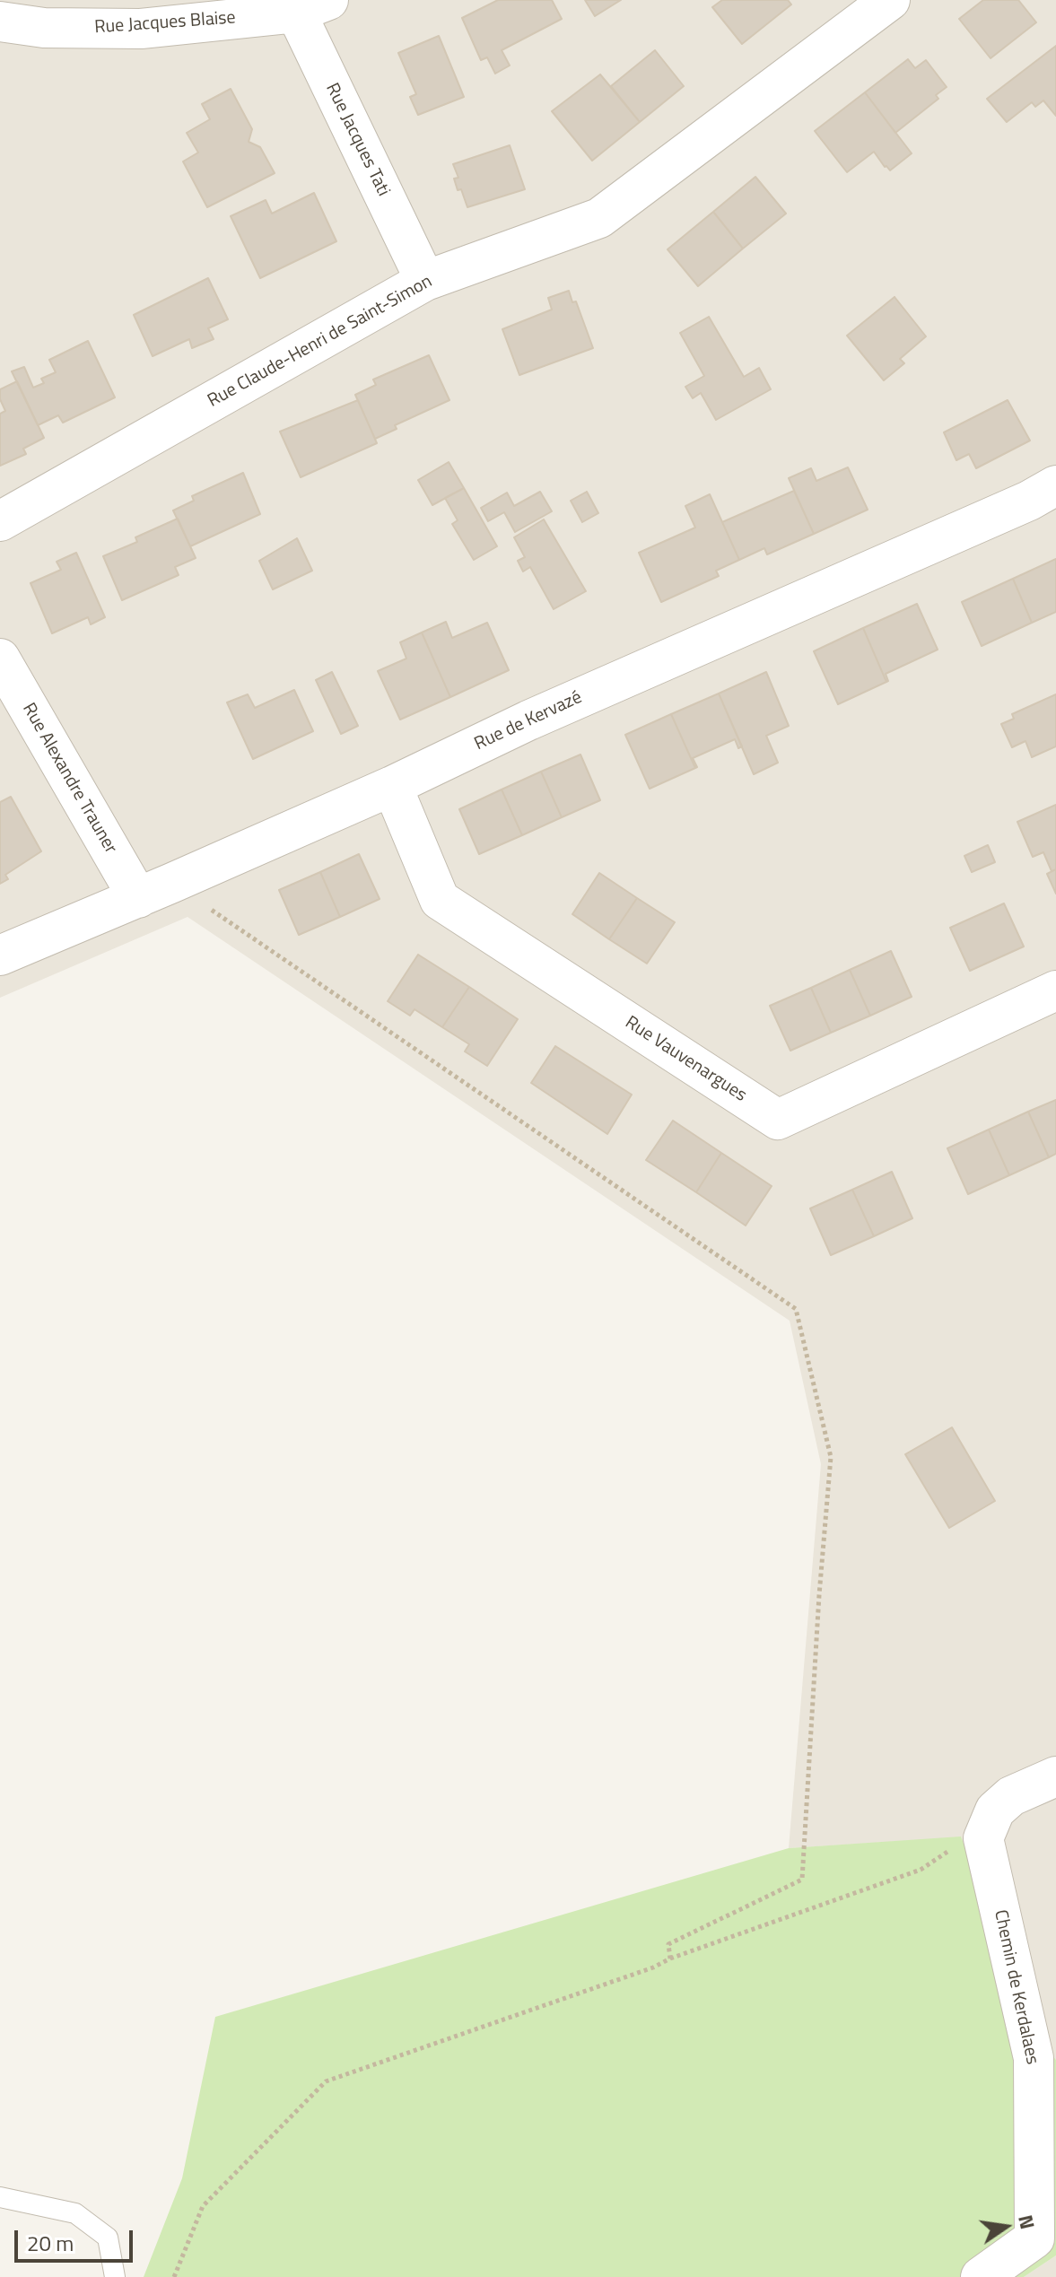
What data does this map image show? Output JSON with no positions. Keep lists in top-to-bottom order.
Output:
{
  "streets": {
    "street": [
      "Rue Jacques Blaise",
      "Rue Jacques Tati",
      "Rue Claude-Henri de Saint-Simon",
      "Rue de Kervazé",
      "Rue Alexandre Trauner",
      "Rue Vauvenargues",
      "Chemin de Kerdalaes"
    ]
  },
  "crossings": [
    ["Rue Jacques Blaise", "Rue Jacques Tati"],
    ["Rue Jacques Tati", "Rue Claude-Henri de Saint-Simon"],
    ["Rue de Kervazé", "Rue Alexandre Trauner"],
    ["Rue de Kervazé", "Rue Vauvenargues"]
  ],
  "scale_bar": "20 m",
  "north": "right"
}
